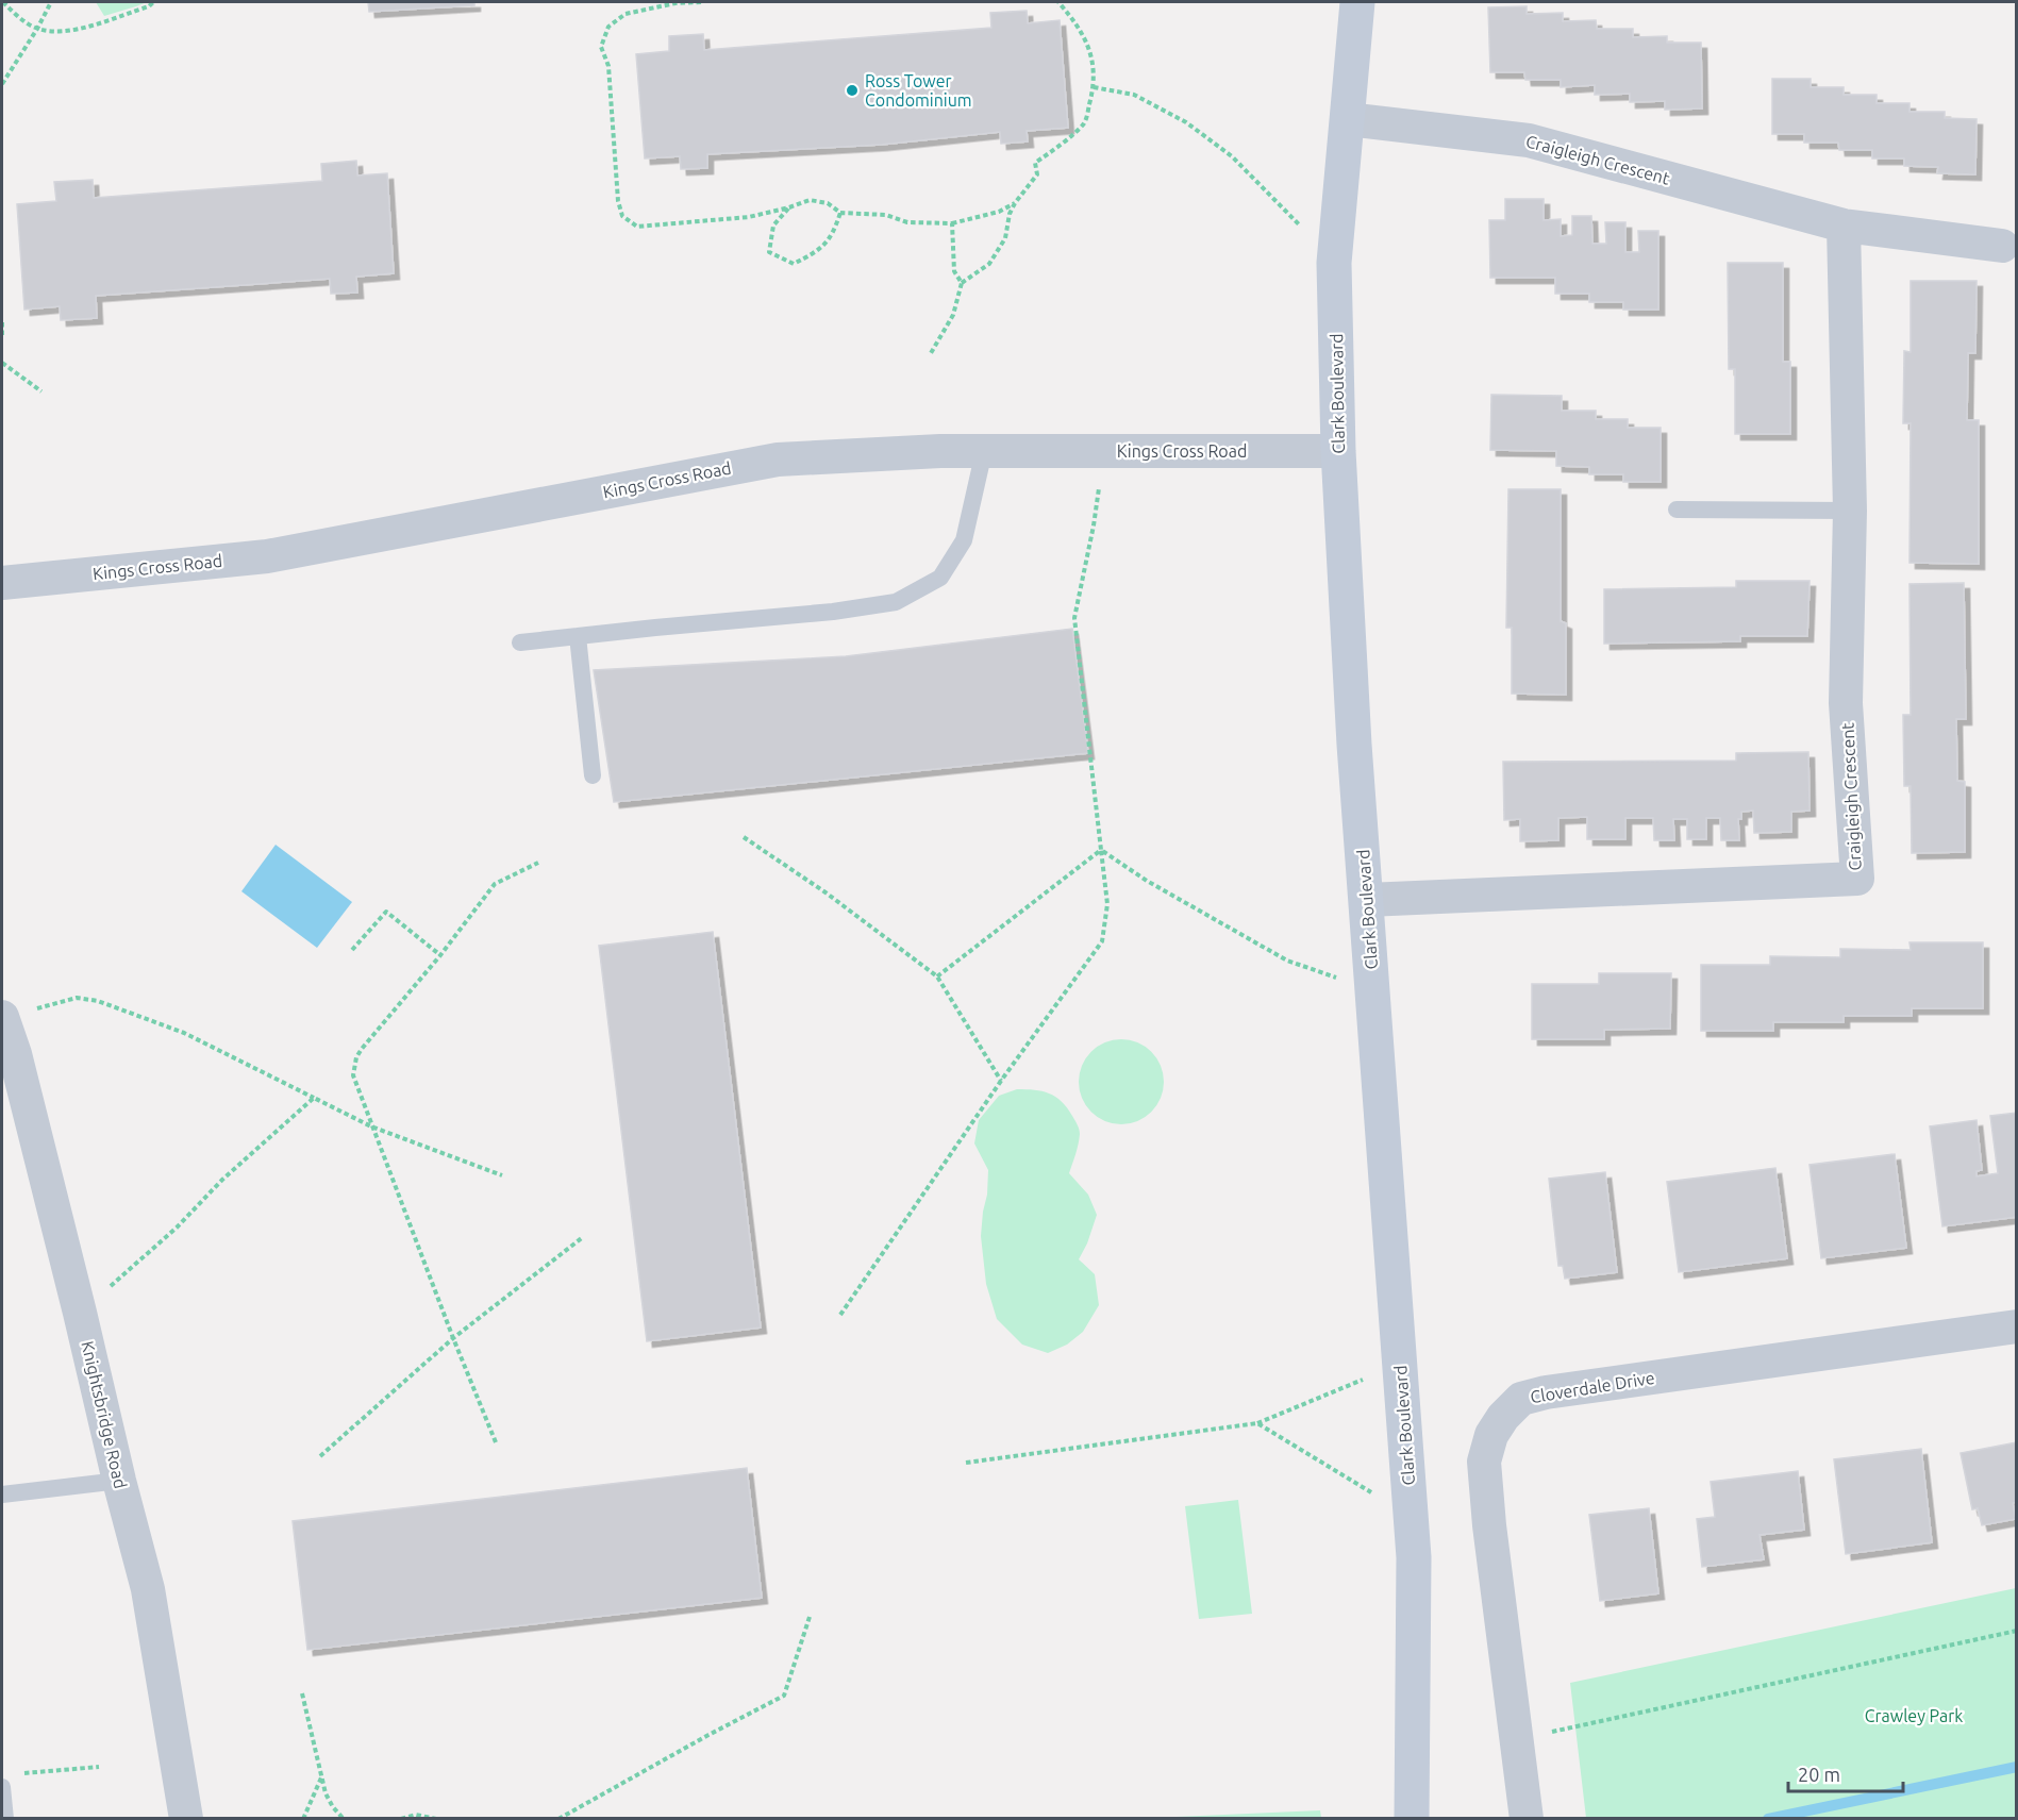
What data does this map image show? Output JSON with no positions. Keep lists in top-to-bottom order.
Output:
{
  "streets": {
    "street": [
      "Craigleigh Crescent",
      "Clark Boulevard",
      "Kings Cross Road",
      "Cloverdale Drive",
      "Knightsbridge Road"
    ]
  },
  "crossings": [
    ["Craigleigh Crescent", "Clark Boulevard"],
    ["Clark Boulevard", "Kings Cross Road"]
  ],
  "parks": ["Crawley Park"],
  "places": ["Ross Tower Condominium"],
  "scale_bar": "20 m"
}
